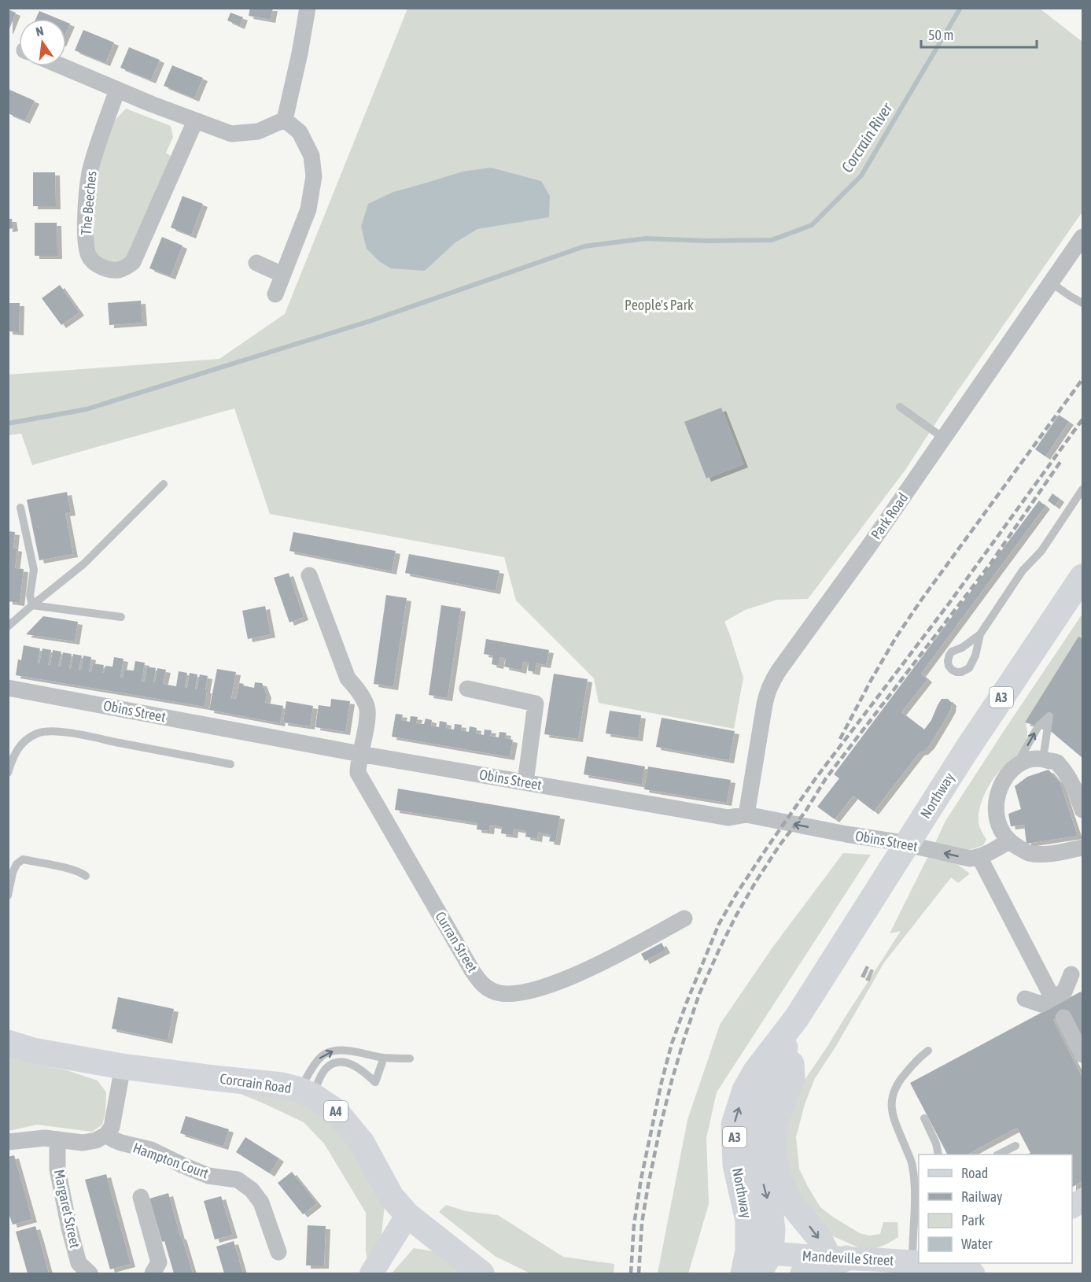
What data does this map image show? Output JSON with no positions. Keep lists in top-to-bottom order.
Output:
{
  "streets": {
    "main road": [
      "A3",
      "Northway",
      "Corcrain Road",
      "A4"
    ],
    "street": [
      "The Beeches",
      "Park Road",
      "Obins Street",
      "Curran Street",
      "Hampton Court",
      "Margaret Street",
      "Mandeville Street"
    ]
  },
  "crossings": [
    ["Park Road", "Obins Street"],
    ["Obins Street", "Curran Street"],
    ["Northway", "Mandeville Street"]
  ],
  "water": ["Corcrain River"],
  "parks": ["People's Park"],
  "legend": [
    "Road",
    "Railway",
    "Park",
    "Water"
  ],
  "scale_bar": "50 m",
  "north": "top"
}
